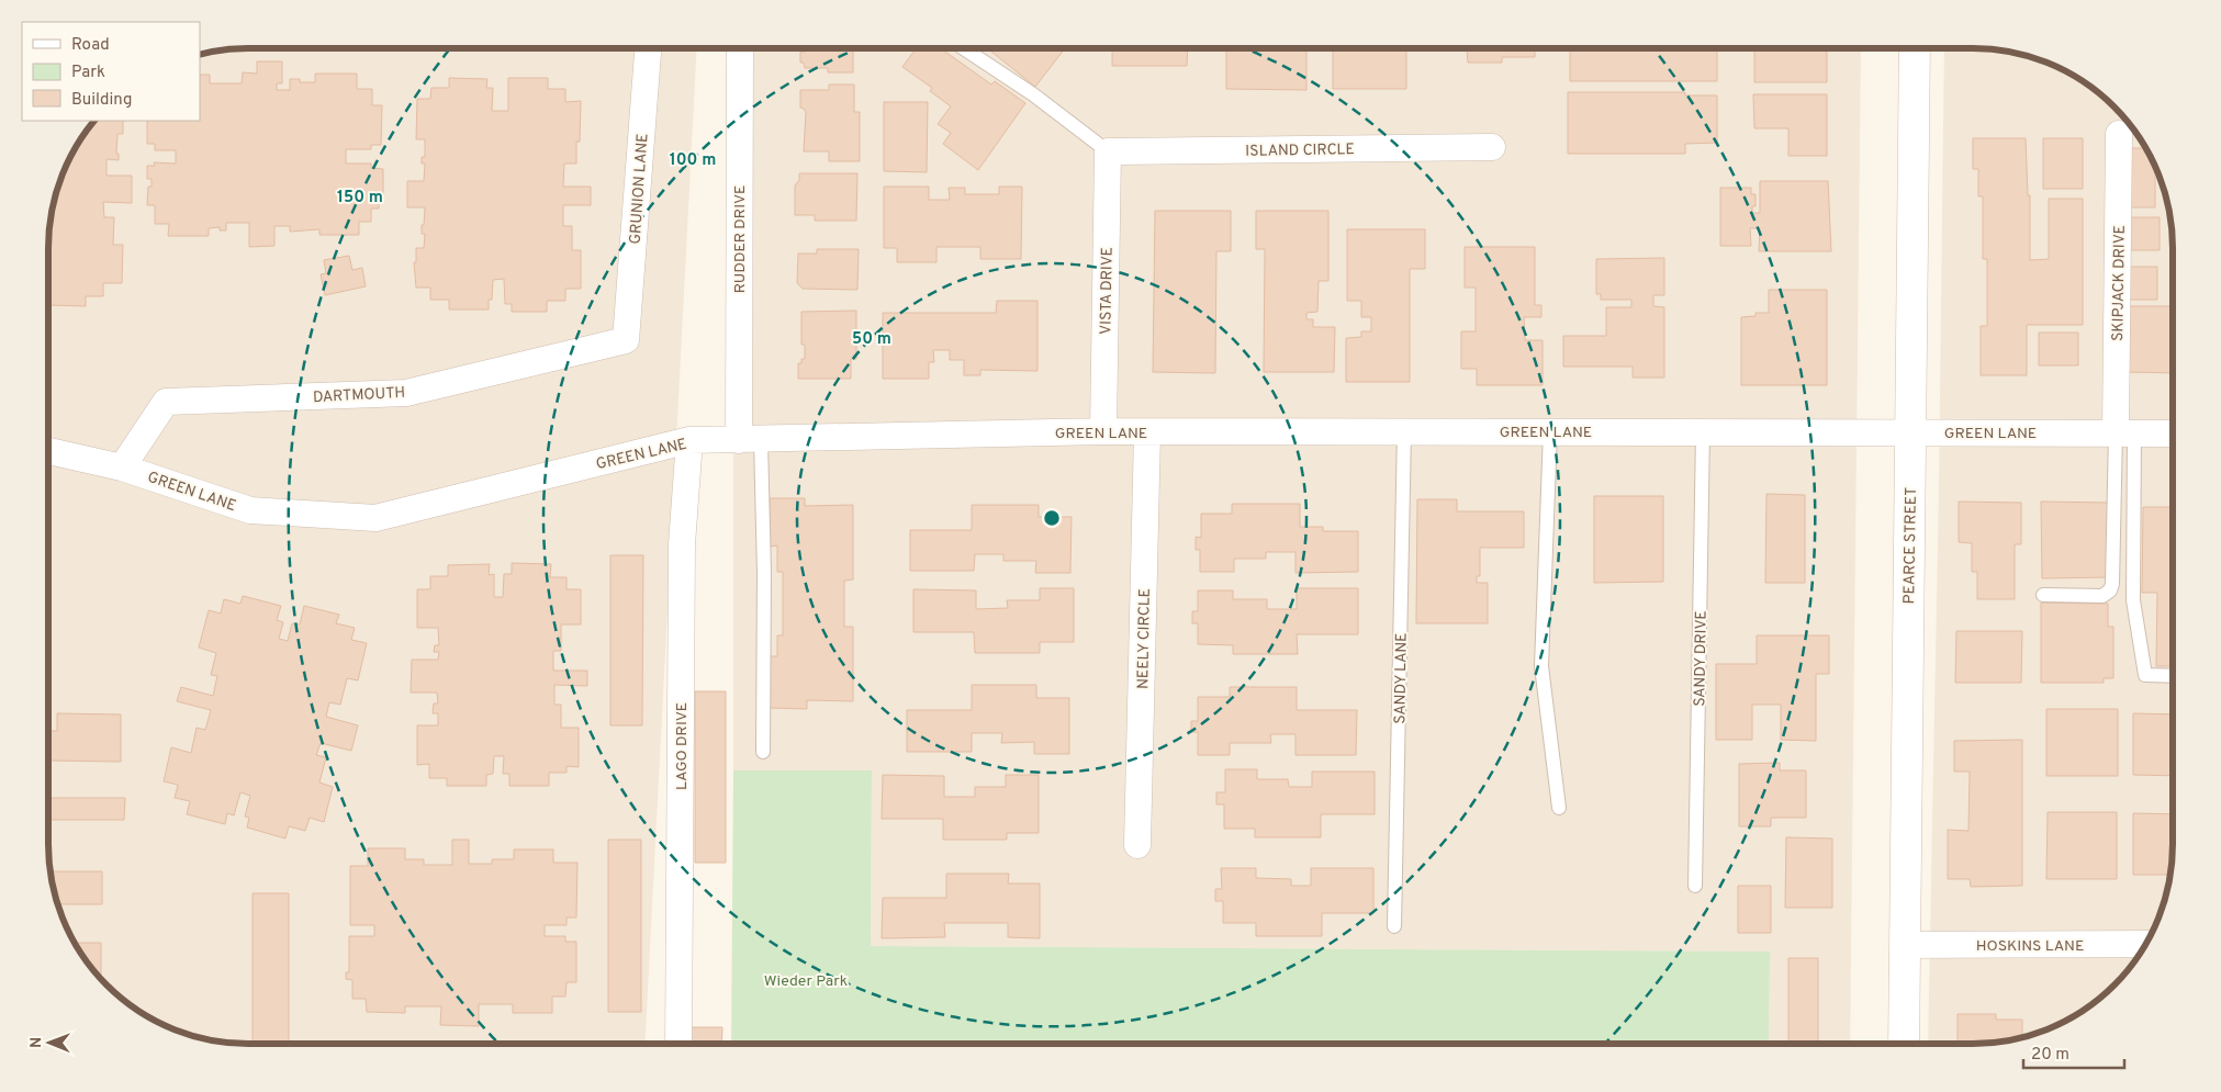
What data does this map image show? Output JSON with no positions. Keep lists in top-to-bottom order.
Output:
{
  "streets": {
    "street": [
      "ISLAND CIRCLE",
      "GRUNION LANE",
      "RUDDER DRIVE",
      "SKIPJACK DRIVE",
      "VISTA DRIVE",
      "DARTMOUTH",
      "GREEN LANE",
      "PEARCE STREET",
      "NEELY CIRCLE",
      "LAGO DRIVE",
      "HOSKINS LANE"
    ],
    "lane": ["SANDY DRIVE", "SANDY LANE"]
  },
  "crossings": [
    ["ISLAND CIRCLE", "VISTA DRIVE"],
    ["GRUNION LANE", "DARTMOUTH"],
    ["RUDDER DRIVE", "GREEN LANE"],
    ["SKIPJACK DRIVE", "GREEN LANE"],
    ["VISTA DRIVE", "GREEN LANE"],
    ["DARTMOUTH", "GREEN LANE"],
    ["GREEN LANE", "PEARCE STREET"],
    ["GREEN LANE", "NEELY CIRCLE"],
    ["GREEN LANE", "SANDY DRIVE"],
    ["GREEN LANE", "SANDY LANE"],
    ["GREEN LANE", "LAGO DRIVE"],
    ["PEARCE STREET", "HOSKINS LANE"]
  ],
  "parks": ["Wieder Park"],
  "legend": ["Road", "Park", "Building"],
  "scale_bar": "20 m",
  "north": "left",
  "rings": ["100 m", "150 m", "50 m"]
}
